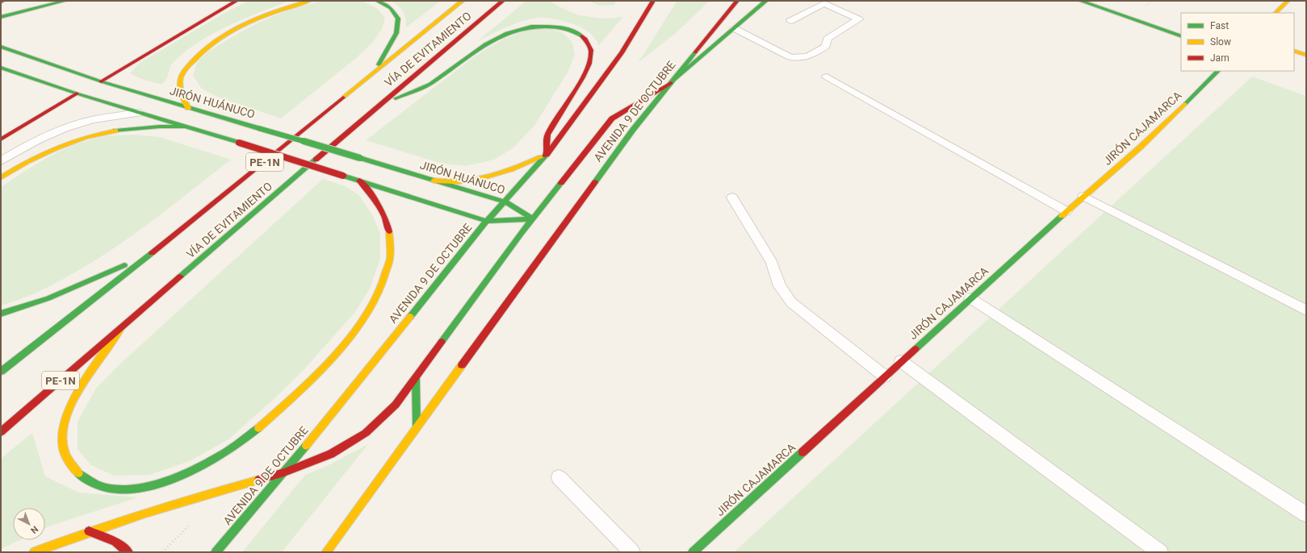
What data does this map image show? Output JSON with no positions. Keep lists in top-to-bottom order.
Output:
{
  "streets": {
    "main road": [
      "VÍA DE EVITAMIENTO",
      "JIRÓN HUÁNUCO",
      "AVENIDA 9 DE OCTUBRE",
      "JIRÓN CAJAMARCA",
      "PE-1N"
    ]
  },
  "crossings": [
    ["JIRÓN HUÁNUCO", "AVENIDA 9 DE OCTUBRE"]
  ],
  "legend": ["Fast", "Slow", "Jam"],
  "north": "bottom right"
}
